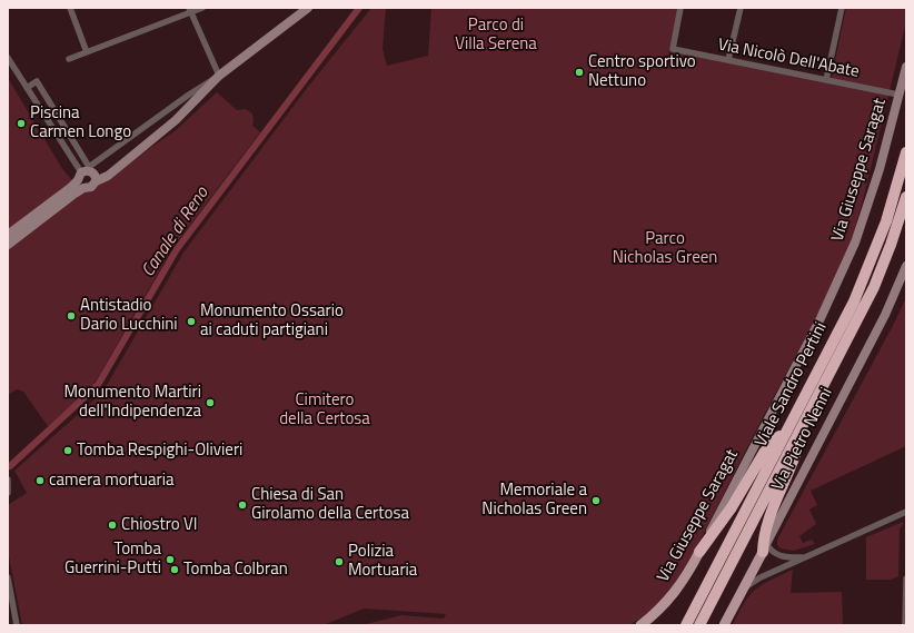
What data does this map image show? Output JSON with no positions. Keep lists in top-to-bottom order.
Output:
{
  "streets": {
    "highway": ["Viale Sandro Pertini"],
    "main road": ["Via Giuseppe Saragat", "Via Pietro Nenni"],
    "street": ["Via Nicolò Dell'Abate"]
  },
  "crossings": [
    ["Via Nicolò Dell'Abate", "Via Giuseppe Saragat"]
  ],
  "water": ["Canale di Reno"],
  "parks": ["Parco di Villa Serena", "Parco Nicholas Green", "Cimitero della Certosa"],
  "places": [
    "Centro sportivo Nettuno",
    "Piscina Carmen Longo",
    "Antistadio Dario Lucchini",
    "Monumento Ossario ai caduti partigiani",
    "Monumento Martiri dell'Indipendenza",
    "Tomba Respighi-Olivieri",
    "camera mortuaria",
    "Memoriale a Nicholas Green",
    "Chiesa di San Girolamo della Certosa",
    "Chiostro VI",
    "Tomba Guerrini-Putti",
    "Polizia Mortuaria",
    "Tomba Colbran"
  ]
}
